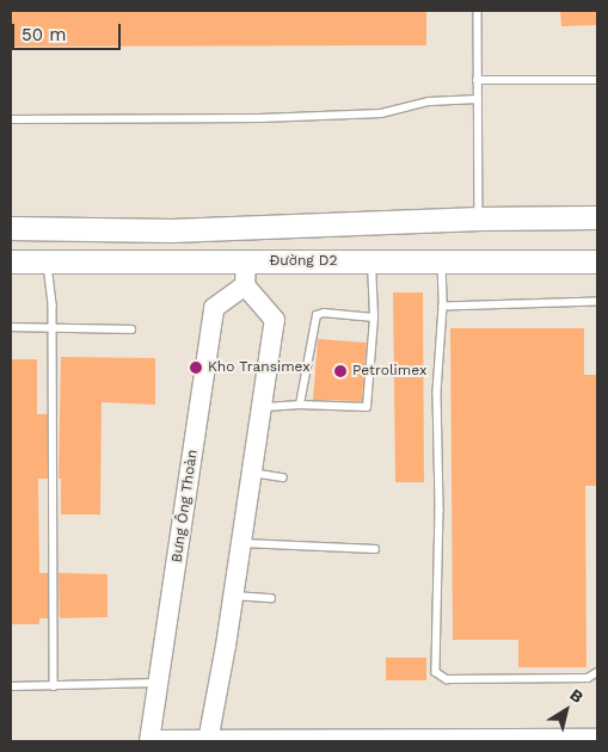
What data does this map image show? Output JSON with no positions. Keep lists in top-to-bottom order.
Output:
{
  "streets": {
    "main road": ["Đường D2"],
    "street": ["Bưng Ông Thoàn"]
  },
  "places": ["Kho Transimex", "Petrolimex"],
  "scale_bar": "50 m",
  "north": "top right"
}
